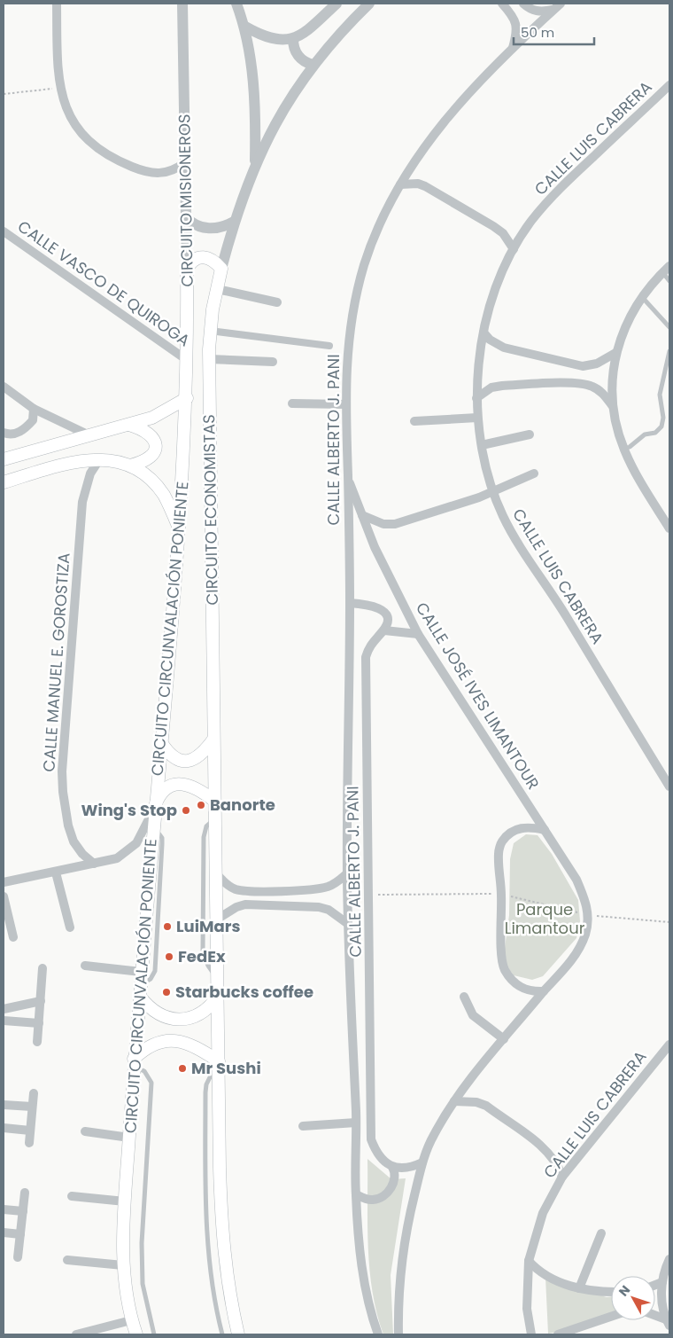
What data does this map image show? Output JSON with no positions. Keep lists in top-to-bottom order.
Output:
{
  "streets": {
    "main road": ["CIRCUITO MISIONEROS", "CIRCUITO ECONOMISTAS", "CIRCUITO CIRCUNVALACIÓN PONIENTE"],
    "street": [
      "CALLE LUIS CABRERA",
      "CALLE VASCO DE QUIROGA",
      "CALLE ALBERTO J. PANI",
      "CALLE MANUEL E. GOROSTIZA",
      "CALLE JOSÉ IVES LIMANTOUR"
    ]
  },
  "crossings": [
    ["CIRCUITO MISIONEROS", "CALLE VASCO DE QUIROGA"],
    ["CIRCUITO MISIONEROS", "CIRCUITO CIRCUNVALACIÓN PONIENTE"],
    ["CALLE ALBERTO J. PANI", "CALLE JOSÉ IVES LIMANTOUR"]
  ],
  "parks": ["Parque Limantour"],
  "places": [
    "Banorte",
    "Wing's Stop",
    "LuiMars",
    "FedEx",
    "Starbucks coffee",
    "Mr Sushi"
  ],
  "scale_bar": "50 m",
  "north": "top left"
}
